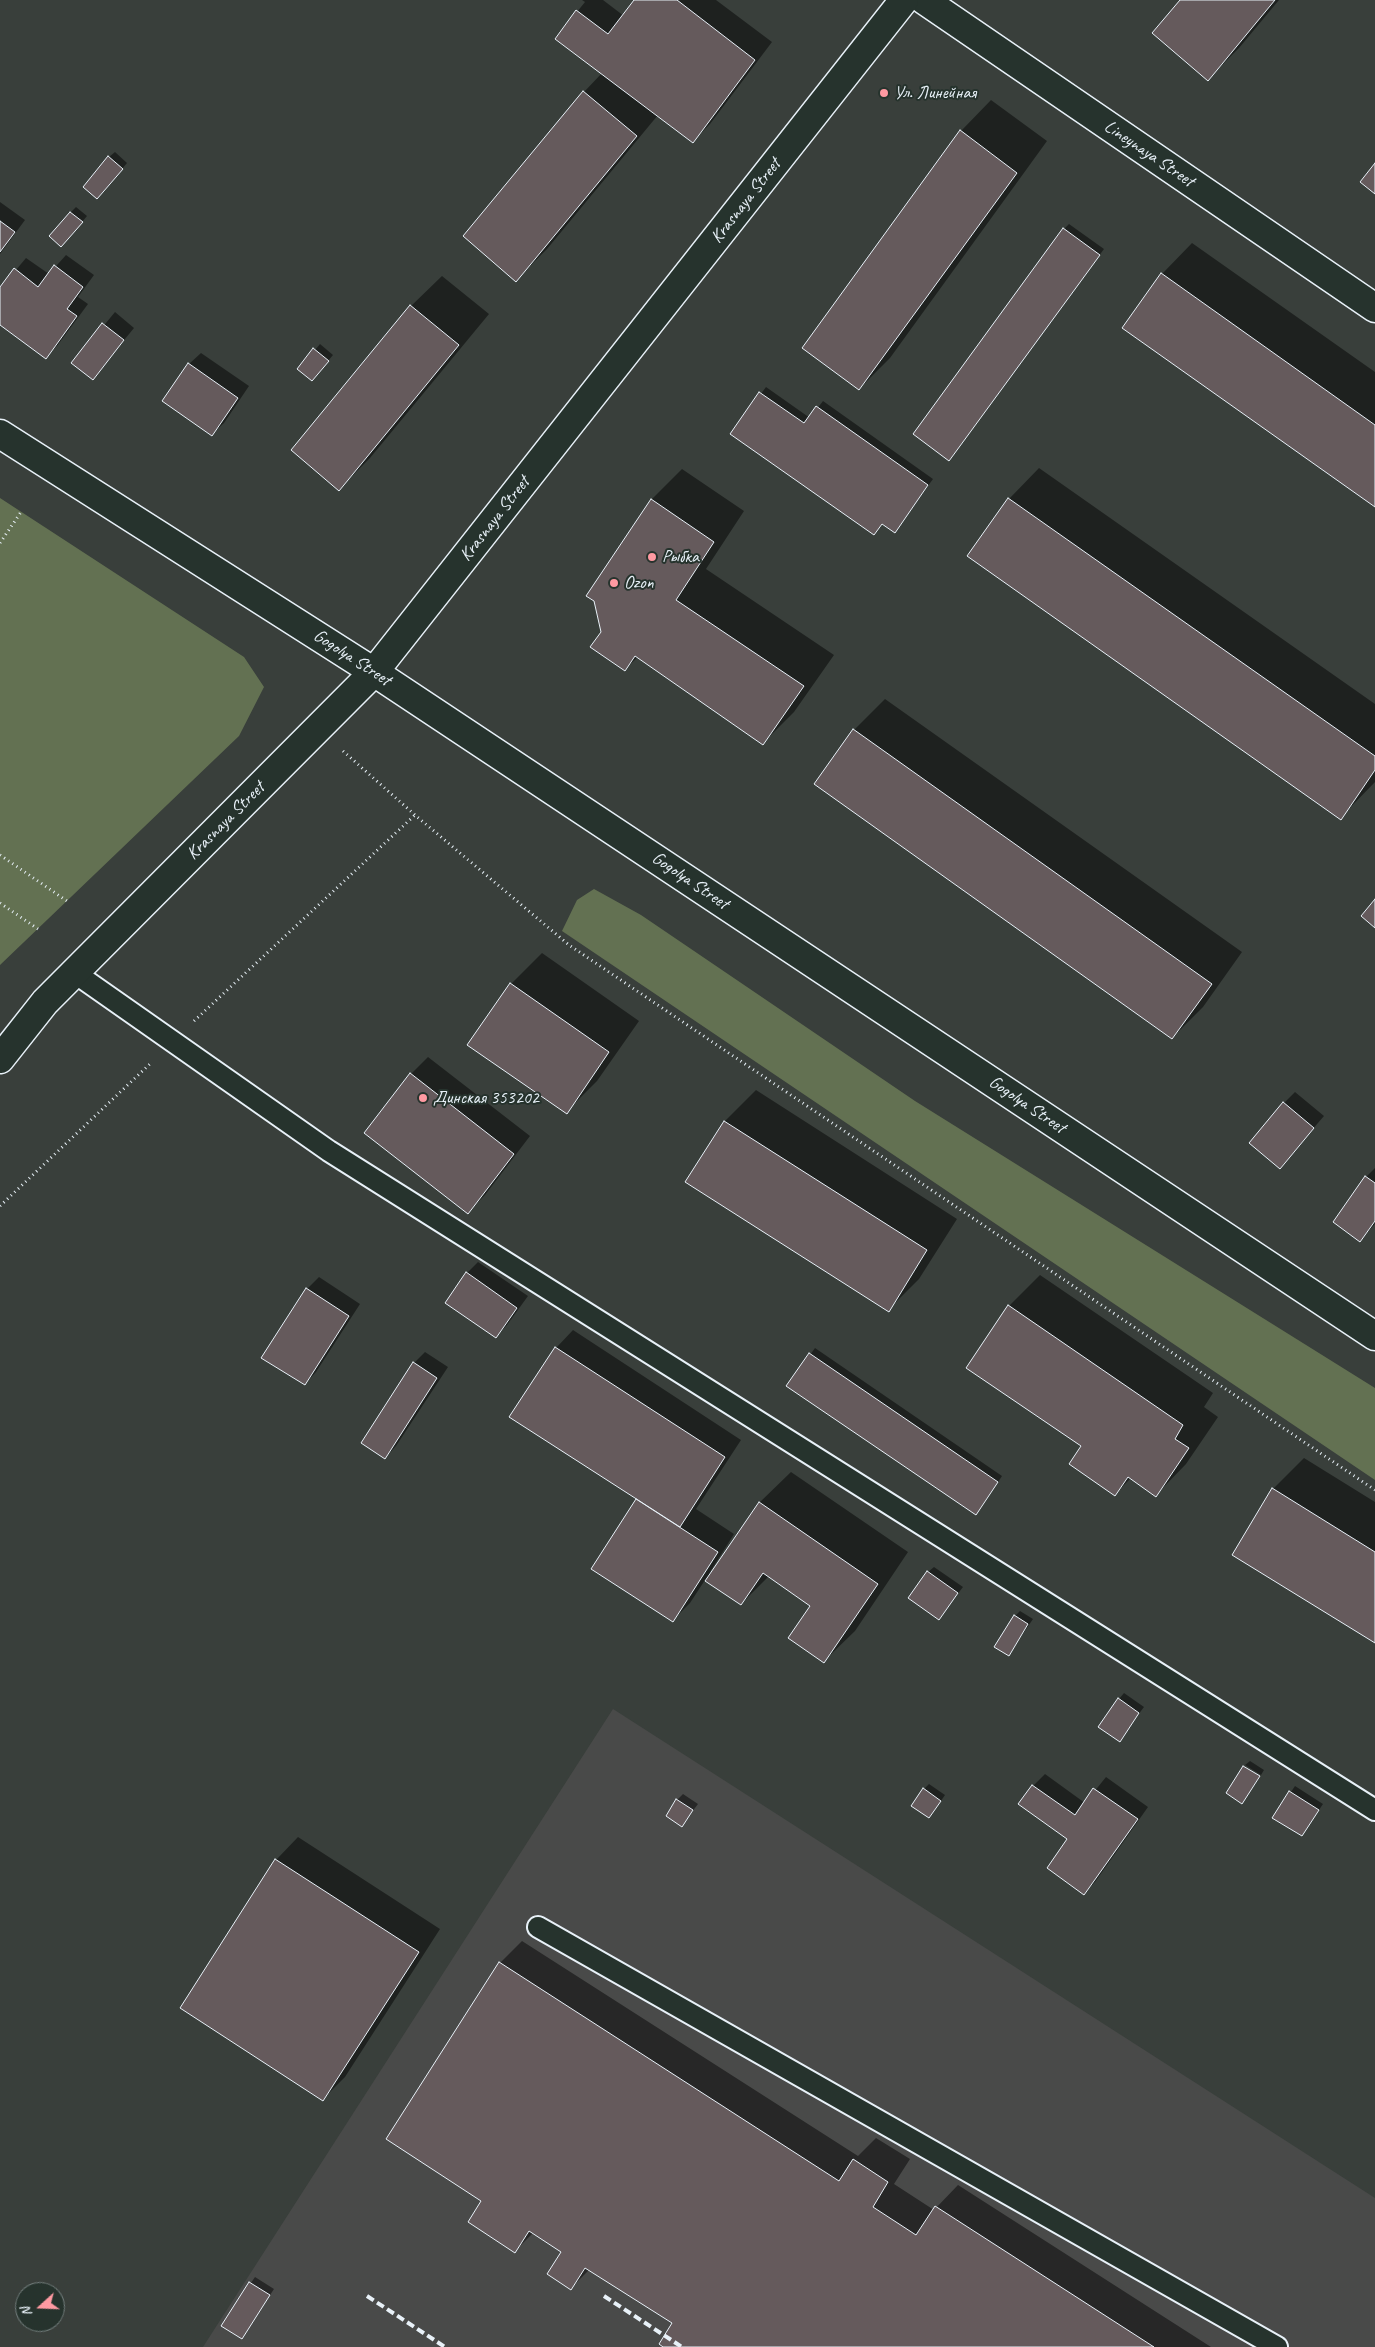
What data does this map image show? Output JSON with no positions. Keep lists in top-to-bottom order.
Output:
{
  "streets": {
    "street": ["Lineynaya Street", "Krasnaya Street", "Gogolya Street"]
  },
  "crossings": [
    ["Krasnaya Street", "Gogolya Street"]
  ],
  "places": [
    "Ул. Линейная",
    "Рыбка",
    "Ozon",
    "Динская 353202"
  ],
  "north": "left"
}
